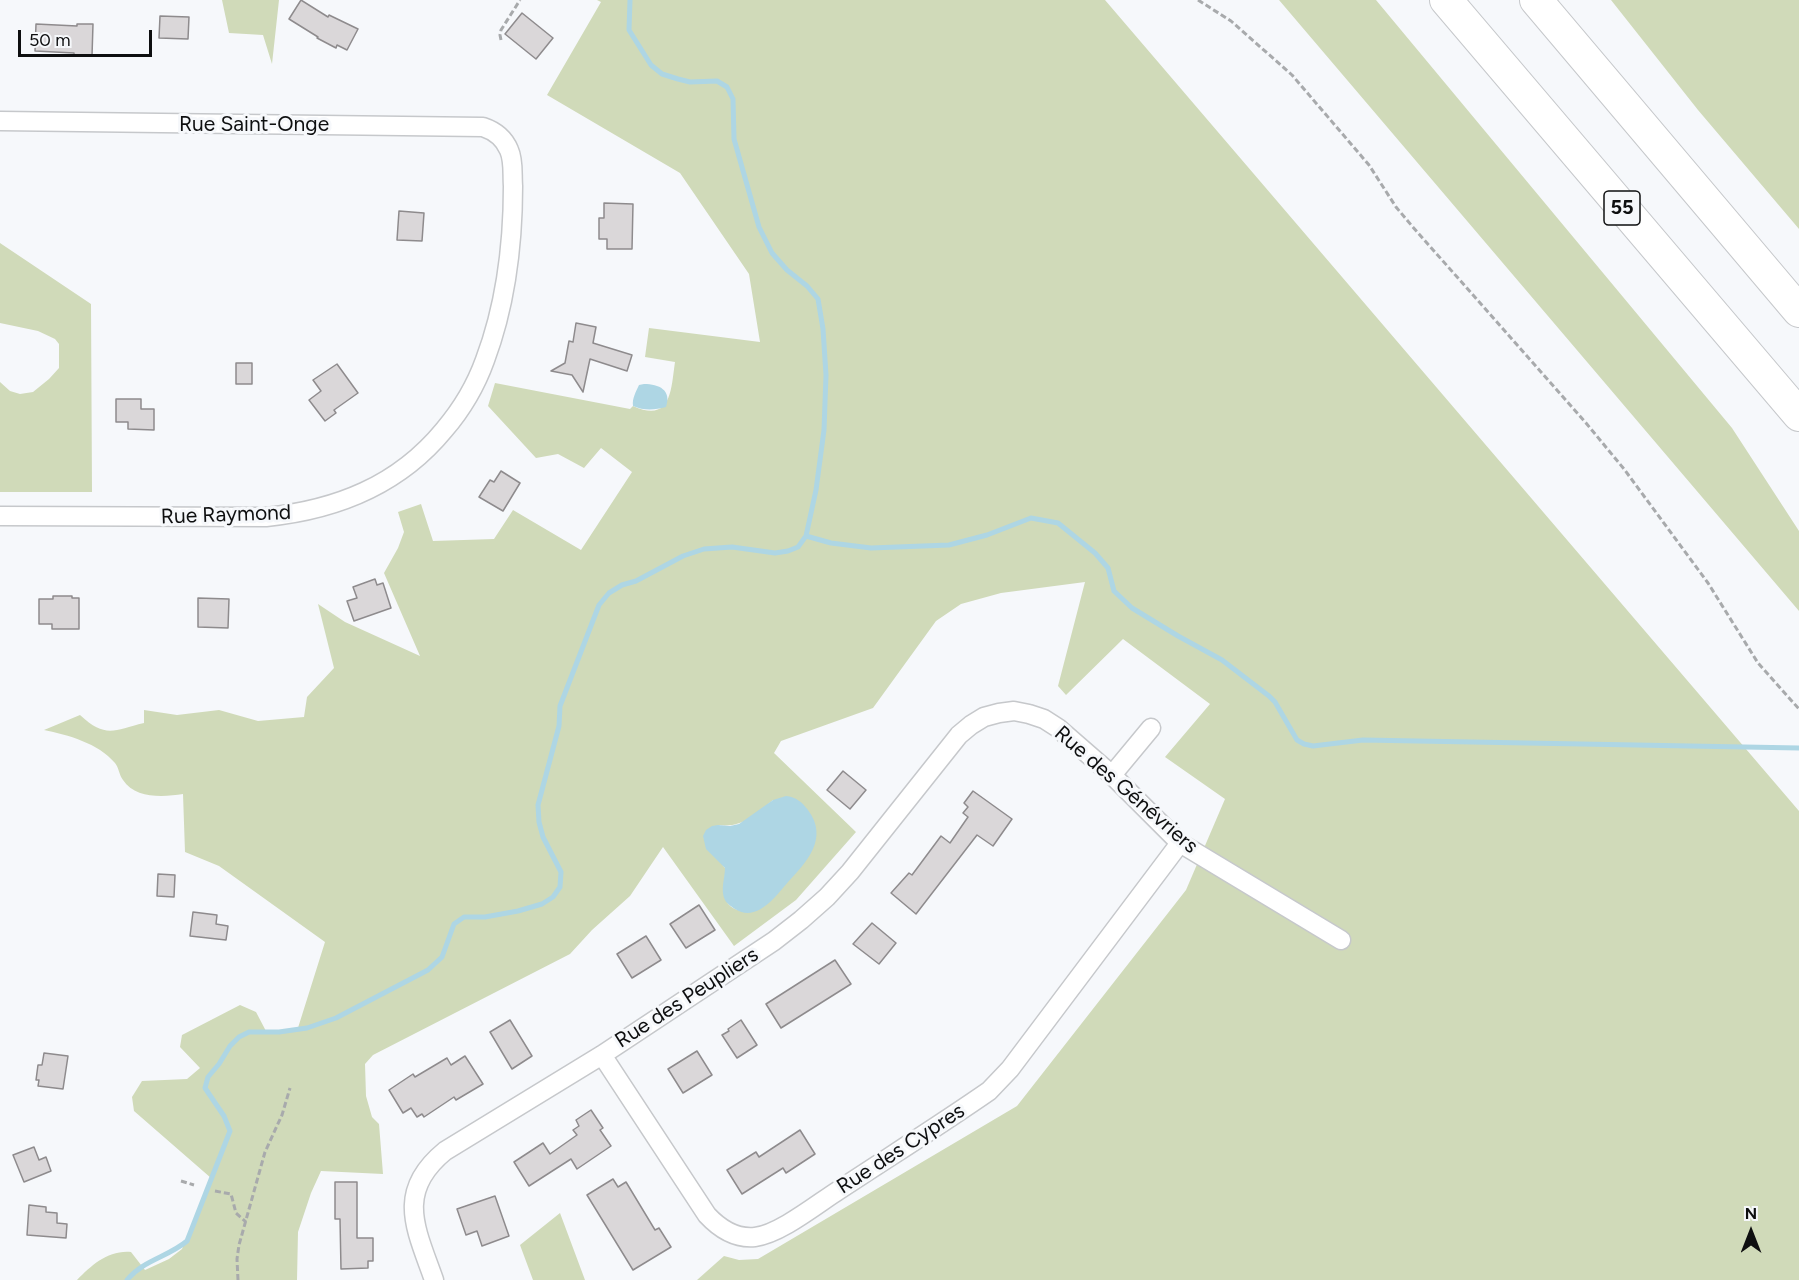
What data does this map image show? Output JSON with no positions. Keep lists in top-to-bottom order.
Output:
{
  "streets": {
    "highway": ["55"],
    "street": [
      "Rue Saint-Onge",
      "Rue Raymond",
      "Rue des Génévriers",
      "Rue des Peupliers",
      "Rue des Cypres"
    ]
  },
  "crossings": [
    ["Rue Saint-Onge", "Rue Raymond"],
    ["Rue des Génévriers", "Rue des Peupliers"],
    ["Rue des Génévriers", "Rue des Cypres"],
    ["Rue des Peupliers", "Rue des Cypres"]
  ],
  "scale_bar": "50 m",
  "north": "top"
}
